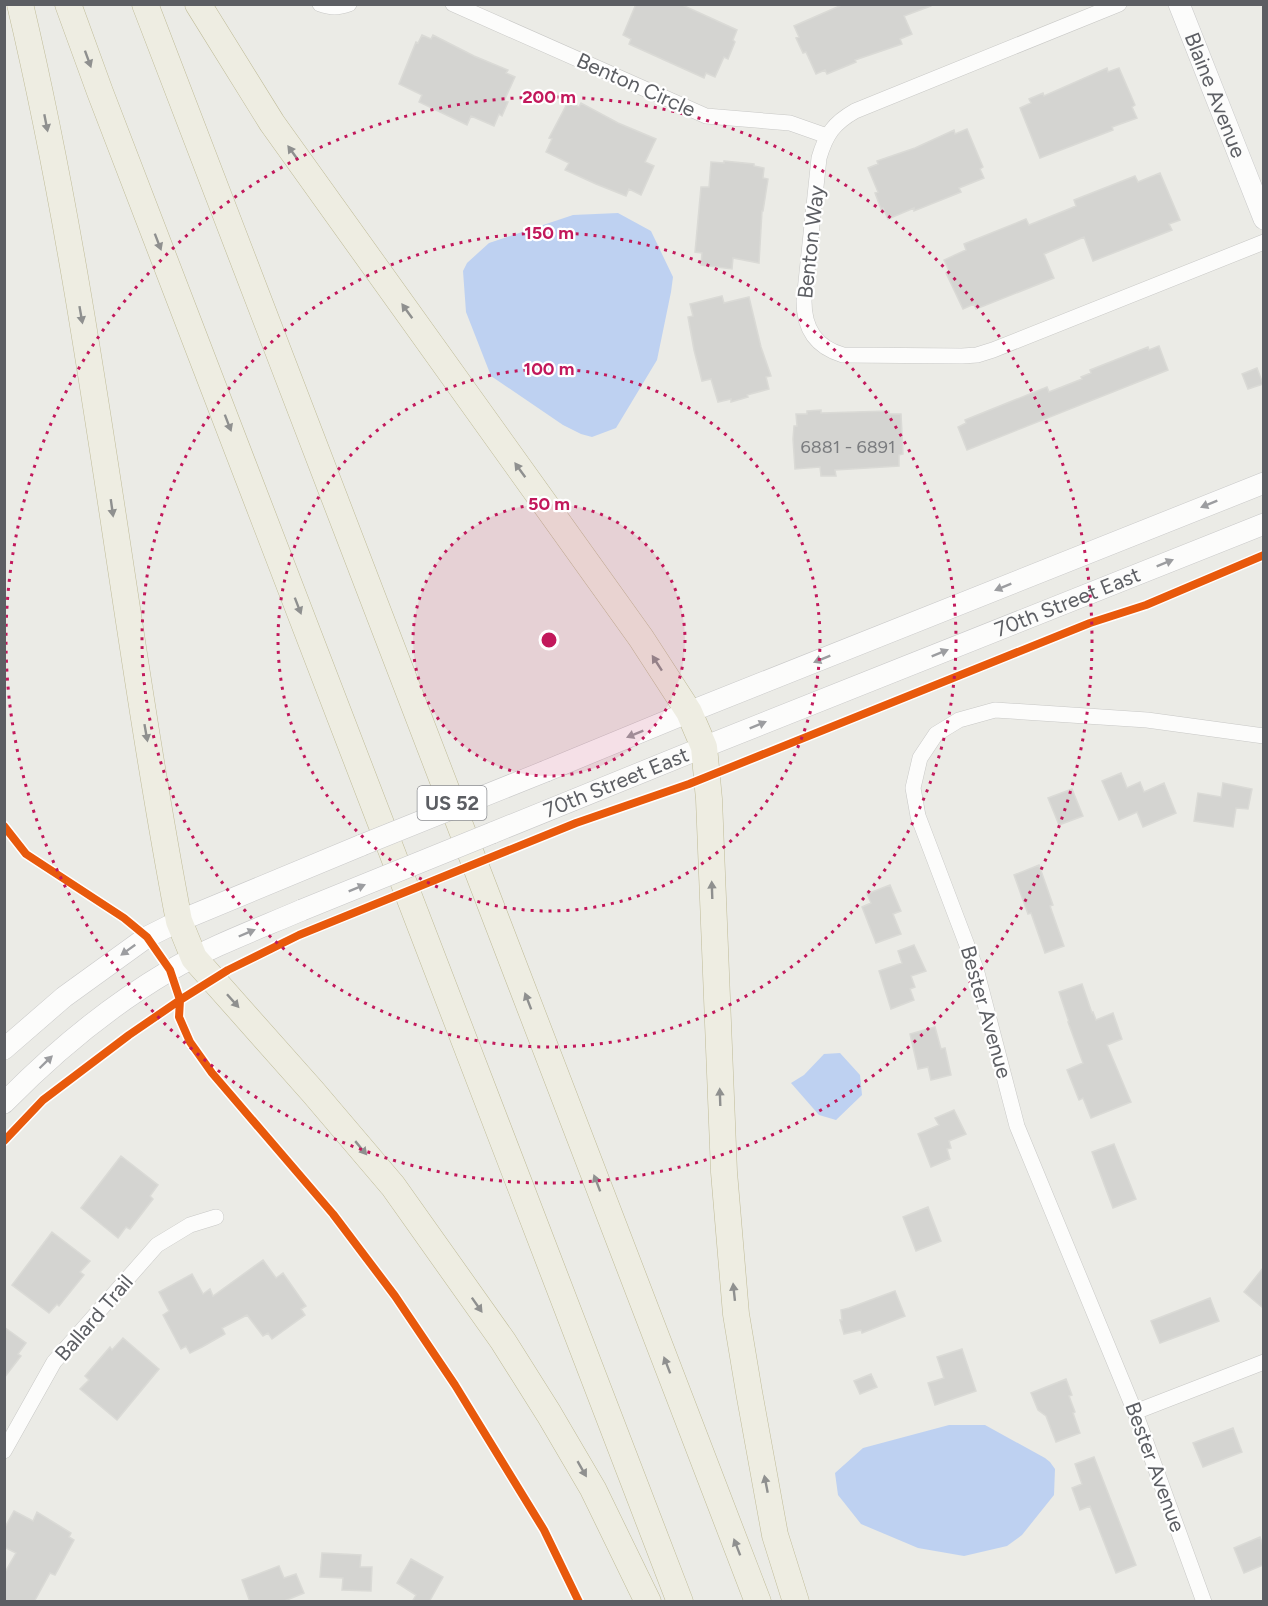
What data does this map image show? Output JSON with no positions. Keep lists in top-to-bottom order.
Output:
{
  "streets": {
    "highway": ["US 52"],
    "main road": ["Blaine Avenue", "70th Street East"],
    "street": [
      "Benton Circle",
      "Benton Way",
      "Bester Avenue",
      "Ballard Trail"
    ]
  },
  "crossings": [
    ["Benton Circle", "Benton Way"]
  ],
  "house_numbers": ["6881 - 6891"],
  "rings": [
    "200 m",
    "150 m",
    "100 m",
    "50 m"
  ]
}
